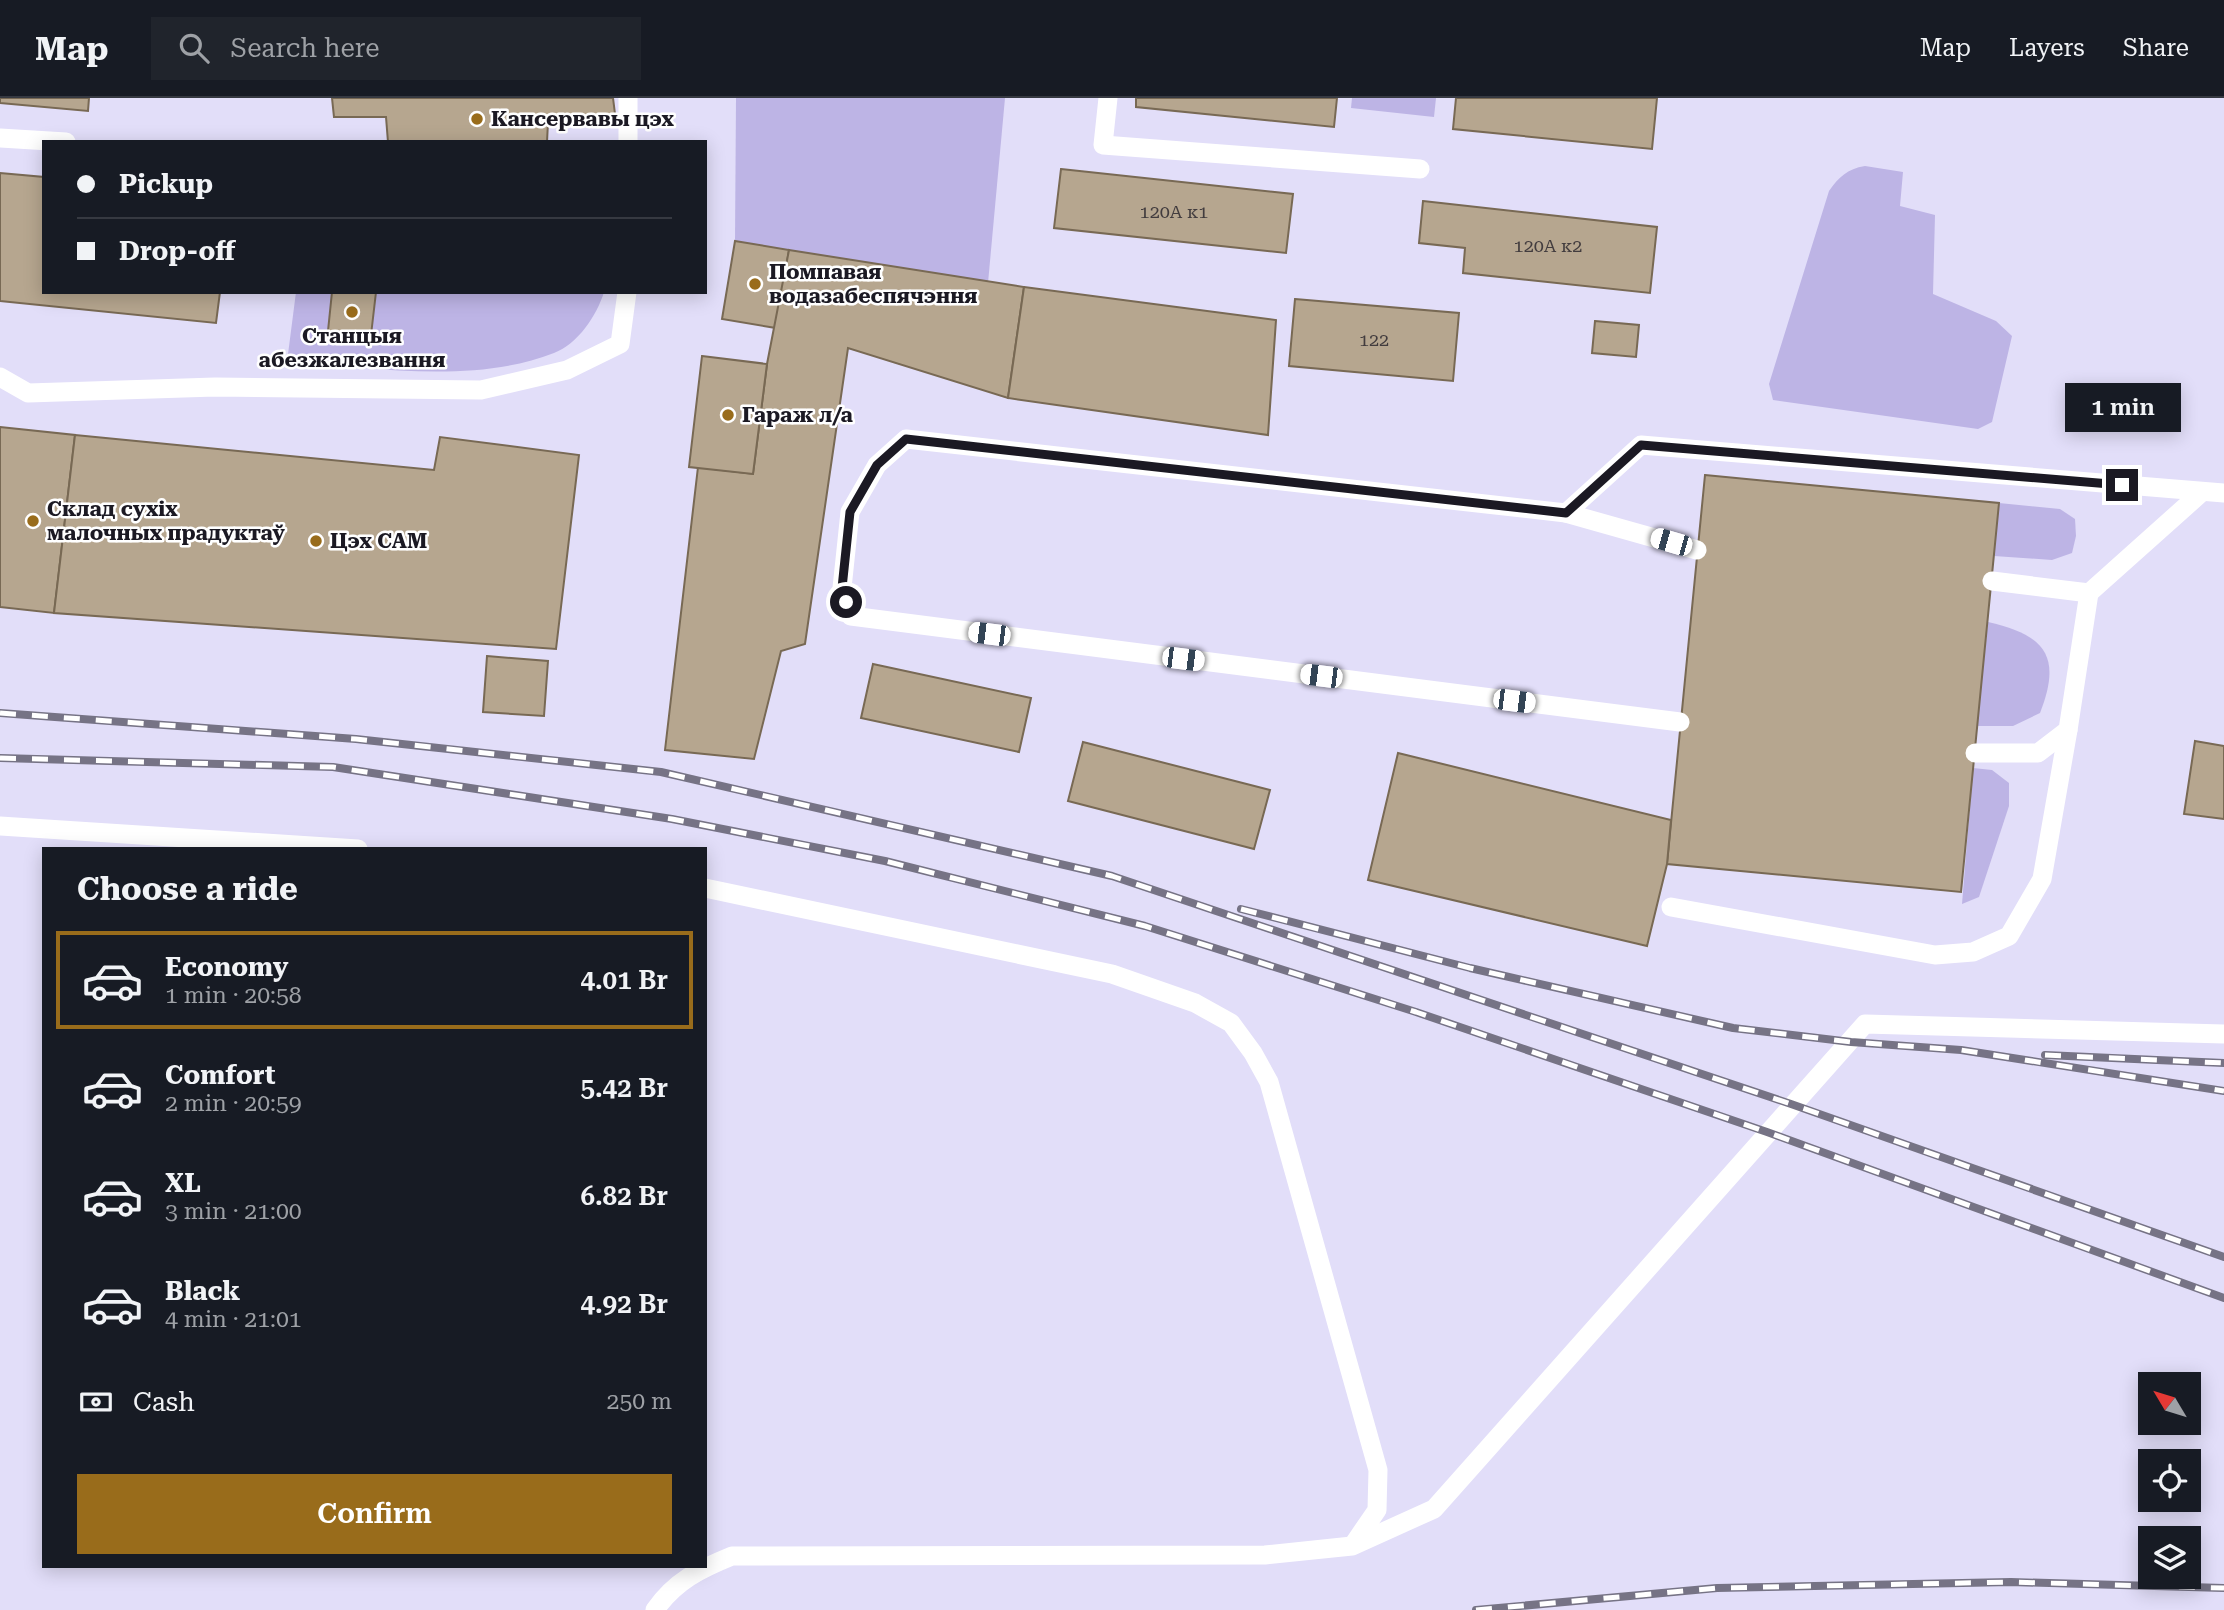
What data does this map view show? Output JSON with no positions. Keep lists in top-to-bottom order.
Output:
{
  "places": [
    "Кансервавы цэх",
    "Помпавая водазабеспячэння",
    "Станцыя абезжалезвання",
    "Гараж л/а",
    "Склад сухіх малочных прадуктаў",
    "Цэх САМ"
  ],
  "house_numbers": ["120А к1", "120А к2", "122"],
  "north": "top left",
  "page": {
    "header": "Map",
    "search": "Search here",
    "nav": ["Map", "Layers", "Share"],
    "banner": ["Pickup", "Drop-off"],
    "bubble": "1 min",
    "heading": "Choose a ride",
    "list": [
      {
        "name": "Economy",
        "note": "1 min · 20:58",
        "value": "4.01 Br"
      },
      {
        "name": "Comfort",
        "note": "2 min · 20:59",
        "value": "5.42 Br"
      },
      {
        "name": "XL",
        "note": "3 min · 21:00",
        "value": "6.82 Br"
      },
      {
        "name": "Black",
        "note": "4 min · 21:01",
        "value": "4.92 Br"
      }
    ],
    "pay": ["Cash", "250 m"],
    "buttons": "Confirm"
  }
}
